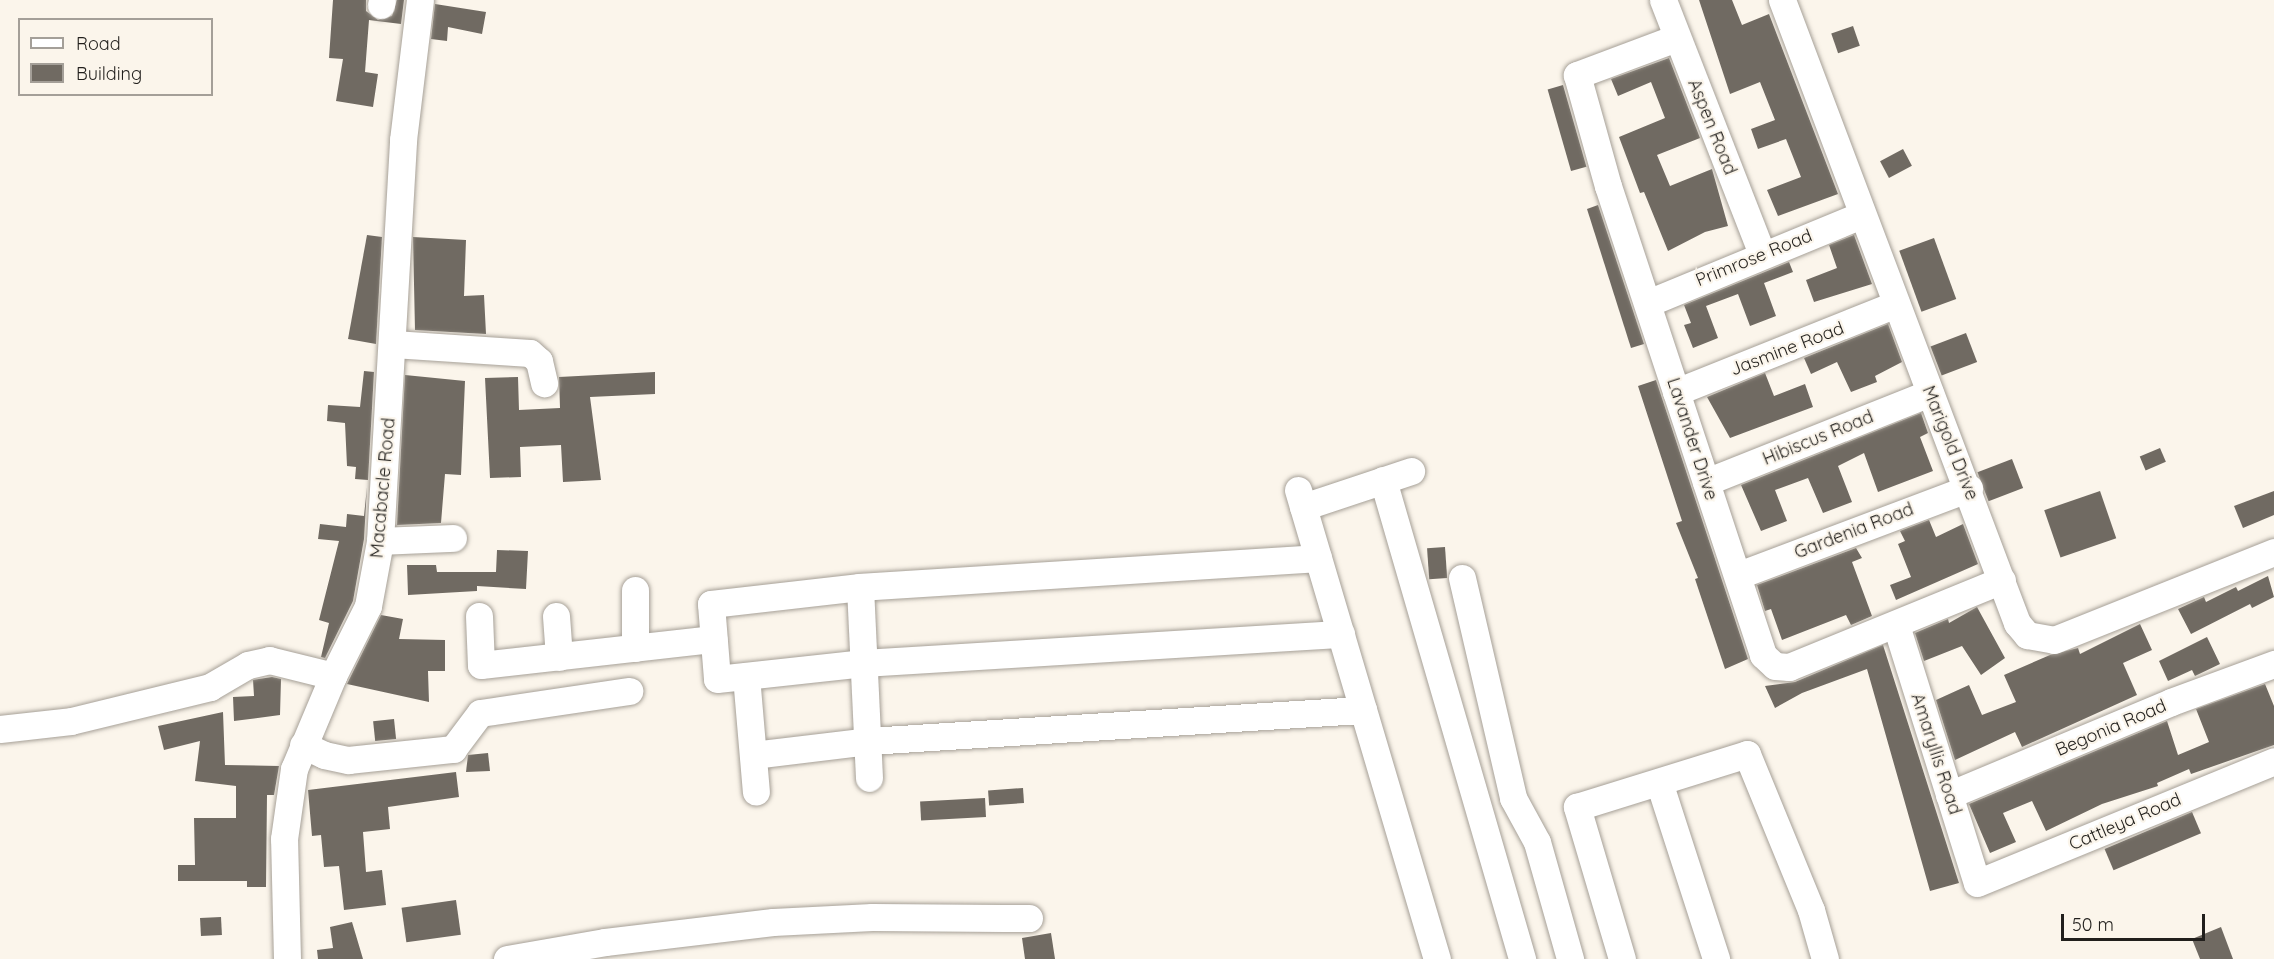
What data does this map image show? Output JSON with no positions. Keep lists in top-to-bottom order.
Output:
{
  "streets": {
    "street": [
      "Aspen Road",
      "Primrose Road",
      "Jasmine Road",
      "Hibiscus Road",
      "Lavander Drive",
      "Marigold Drive",
      "Macabacle Road",
      "Gardenia Road",
      "Begonia Road",
      "Amaryllis Road",
      "Cattleya Road"
    ]
  },
  "crossings": [
    ["Aspen Road", "Primrose Road"],
    ["Aspen Road", "Lavander Drive"],
    ["Primrose Road", "Lavander Drive"],
    ["Primrose Road", "Marigold Drive"],
    ["Jasmine Road", "Lavander Drive"],
    ["Jasmine Road", "Marigold Drive"],
    ["Hibiscus Road", "Lavander Drive"],
    ["Hibiscus Road", "Marigold Drive"],
    ["Lavander Drive", "Marigold Drive"],
    ["Lavander Drive", "Gardenia Road"],
    ["Lavander Drive", "Amaryllis Road"],
    ["Marigold Drive", "Gardenia Road"],
    ["Begonia Road", "Amaryllis Road"],
    ["Amaryllis Road", "Cattleya Road"]
  ],
  "legend": ["Road", "Building"],
  "scale_bar": "50 m"
}
